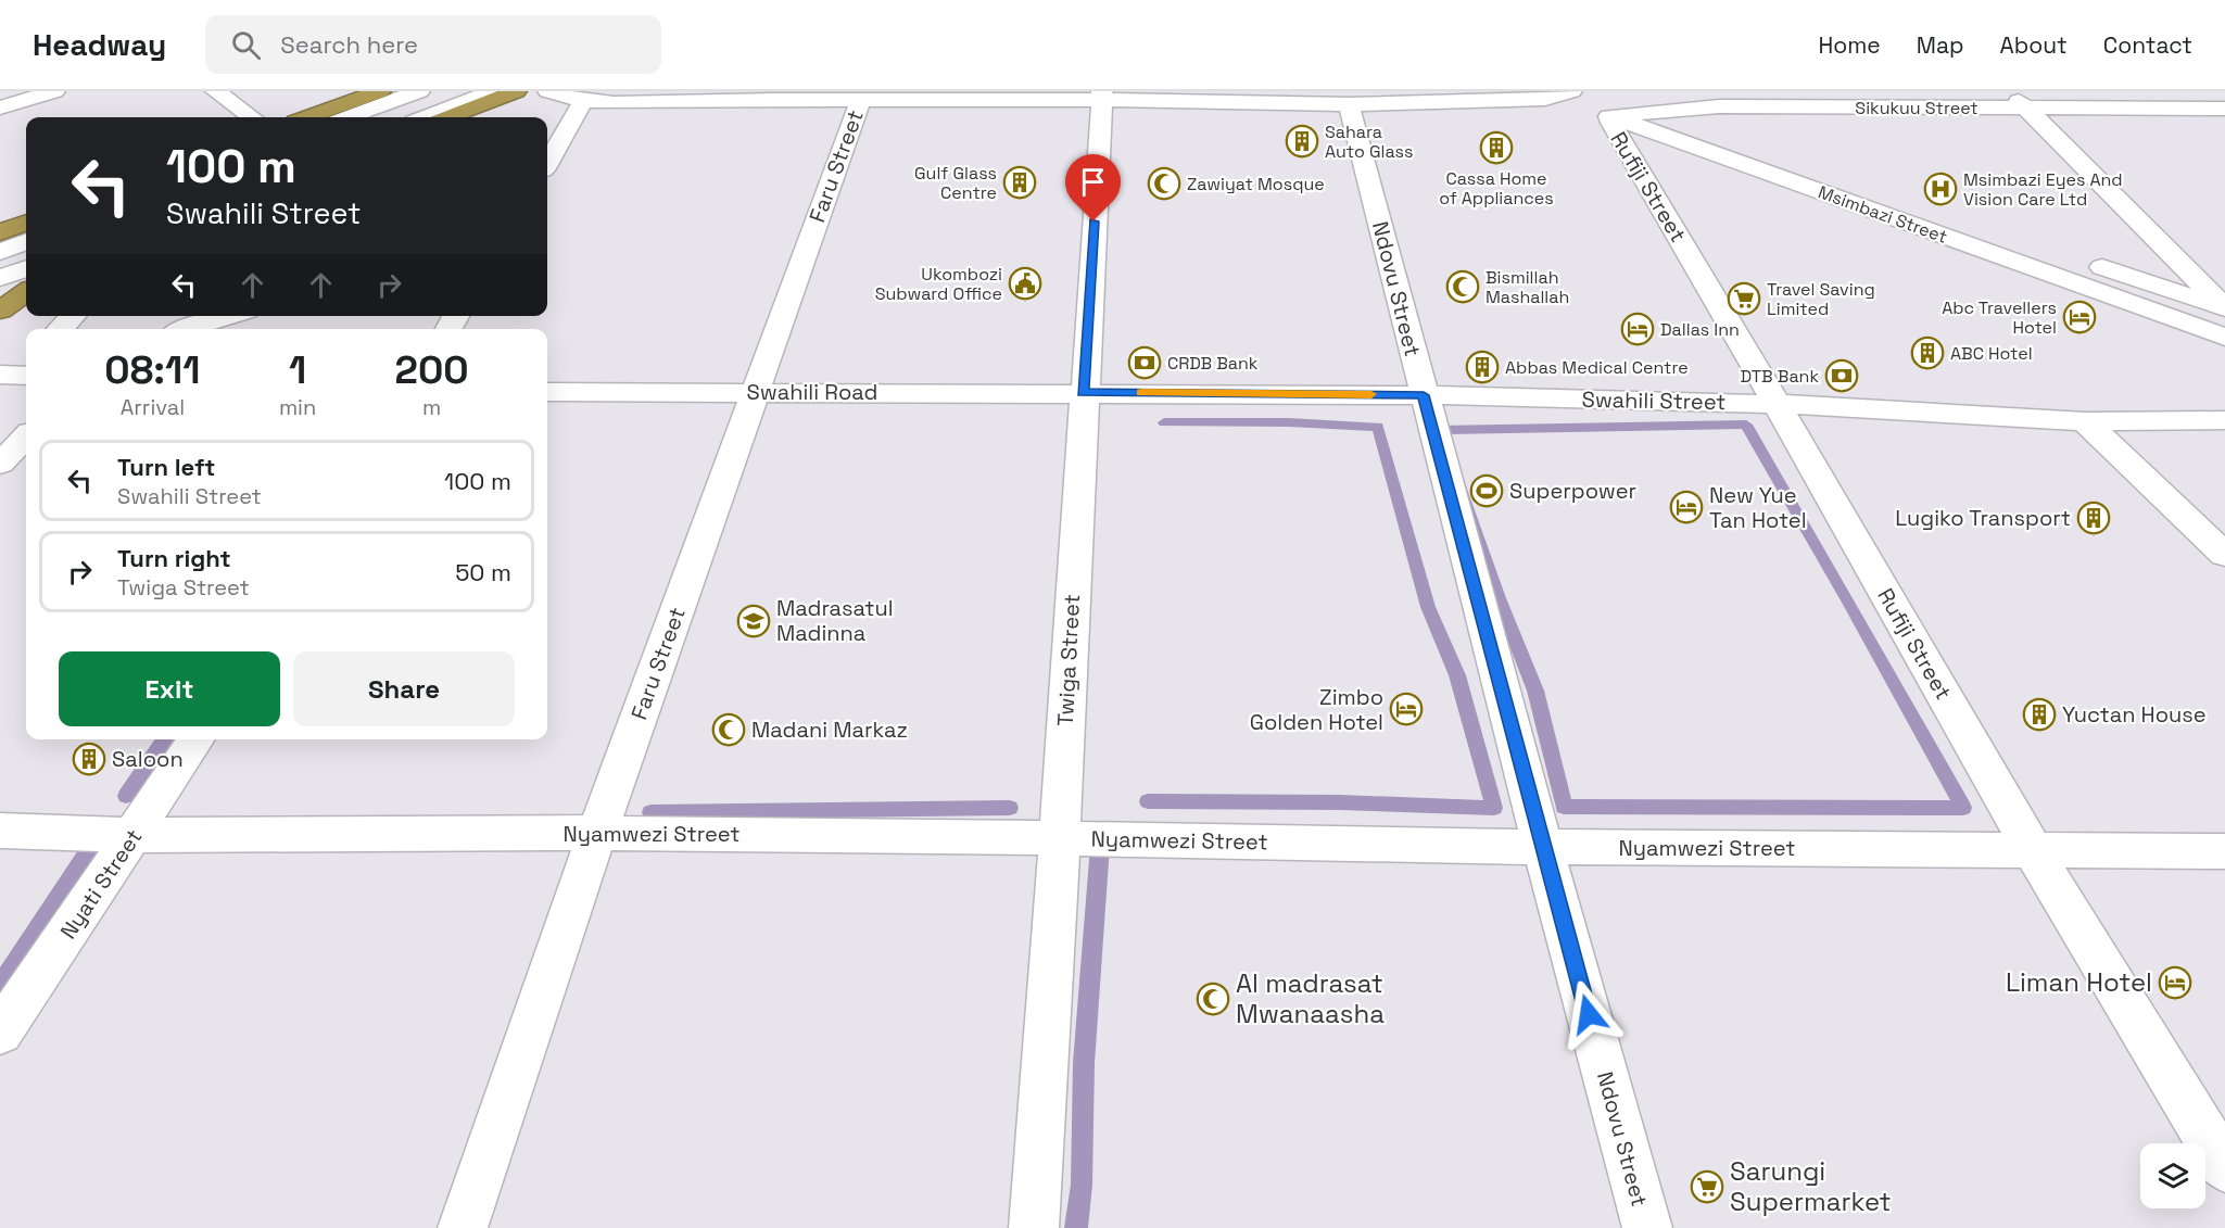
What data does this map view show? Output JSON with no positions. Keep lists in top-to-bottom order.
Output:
{
  "streets": {
    "street": [
      "Sikukuu Street",
      "Faru Street",
      "Rufiji Street",
      "Msimbazi Street",
      "Ndovu Street",
      "Swahili Road",
      "Swahili Street",
      "Twiga Street",
      "Nyamwezi Street",
      "Nyati Street"
    ]
  },
  "crossings": [
    ["Sikukuu Street", "Faru Street"],
    ["Sikukuu Street", "Rufiji Street"],
    ["Sikukuu Street", "Msimbazi Street"],
    ["Sikukuu Street", "Ndovu Street"],
    ["Sikukuu Street", "Twiga Street"],
    ["Faru Street", "Swahili Road"],
    ["Faru Street", "Nyamwezi Street"],
    ["Rufiji Street", "Msimbazi Street"],
    ["Rufiji Street", "Swahili Street"],
    ["Rufiji Street", "Nyamwezi Street"],
    ["Ndovu Street", "Swahili Street"],
    ["Ndovu Street", "Nyamwezi Street"],
    ["Swahili Road", "Swahili Street"],
    ["Swahili Road", "Twiga Street"],
    ["Swahili Street", "Twiga Street"],
    ["Twiga Street", "Nyamwezi Street"],
    ["Nyamwezi Street", "Nyati Street"]
  ],
  "places": {
    "building": [
      "Sahara Auto Glass",
      "Cassa Home of Appliances",
      "Gulf Glass Centre",
      "ABC Hotel",
      "Abbas Medical Centre",
      "Lugiko Transport",
      "Yuctan House",
      "Saloon"
    ],
    "mosque": [
      "Zawiyat Mosque",
      "Bismillah Mashallah",
      "Madani Markaz",
      "Al madrasat Mwanaasha"
    ],
    "hospital": ["Msimbazi Eyes And Vision Care Ltd"],
    "public building": ["Ukombozi Subward Office"],
    "supermarket": ["Travel Saving Limited", "Sarungi Supermarket"],
    "hotel": [
      "Abc Travellers Hotel",
      "Dallas Inn",
      "New Yue Tan Hotel",
      "Zimbo Golden Hotel",
      "Liman Hotel"
    ],
    "bank": ["CRDB Bank", "DTB Bank"],
    "sports": ["Superpower"],
    "school or university": ["Madrasatul Madinna"]
  },
  "page": {
    "header": "Headway",
    "search": "Search here",
    "nav": [
      "Home",
      "Map",
      "About",
      "Contact"
    ],
    "turn": ["100 m", "Swahili Street"],
    "eta": [
      "08:11",
      "Arrival",
      "1",
      "min",
      "200",
      "m"
    ],
    "list": [
      {
        "name": "Turn left",
        "note": "Swahili Street",
        "value": "100 m"
      },
      {
        "name": "Turn right",
        "note": "Twiga Street",
        "value": "50 m"
      }
    ],
    "buttons": ["Exit", "Share"]
  }
}
